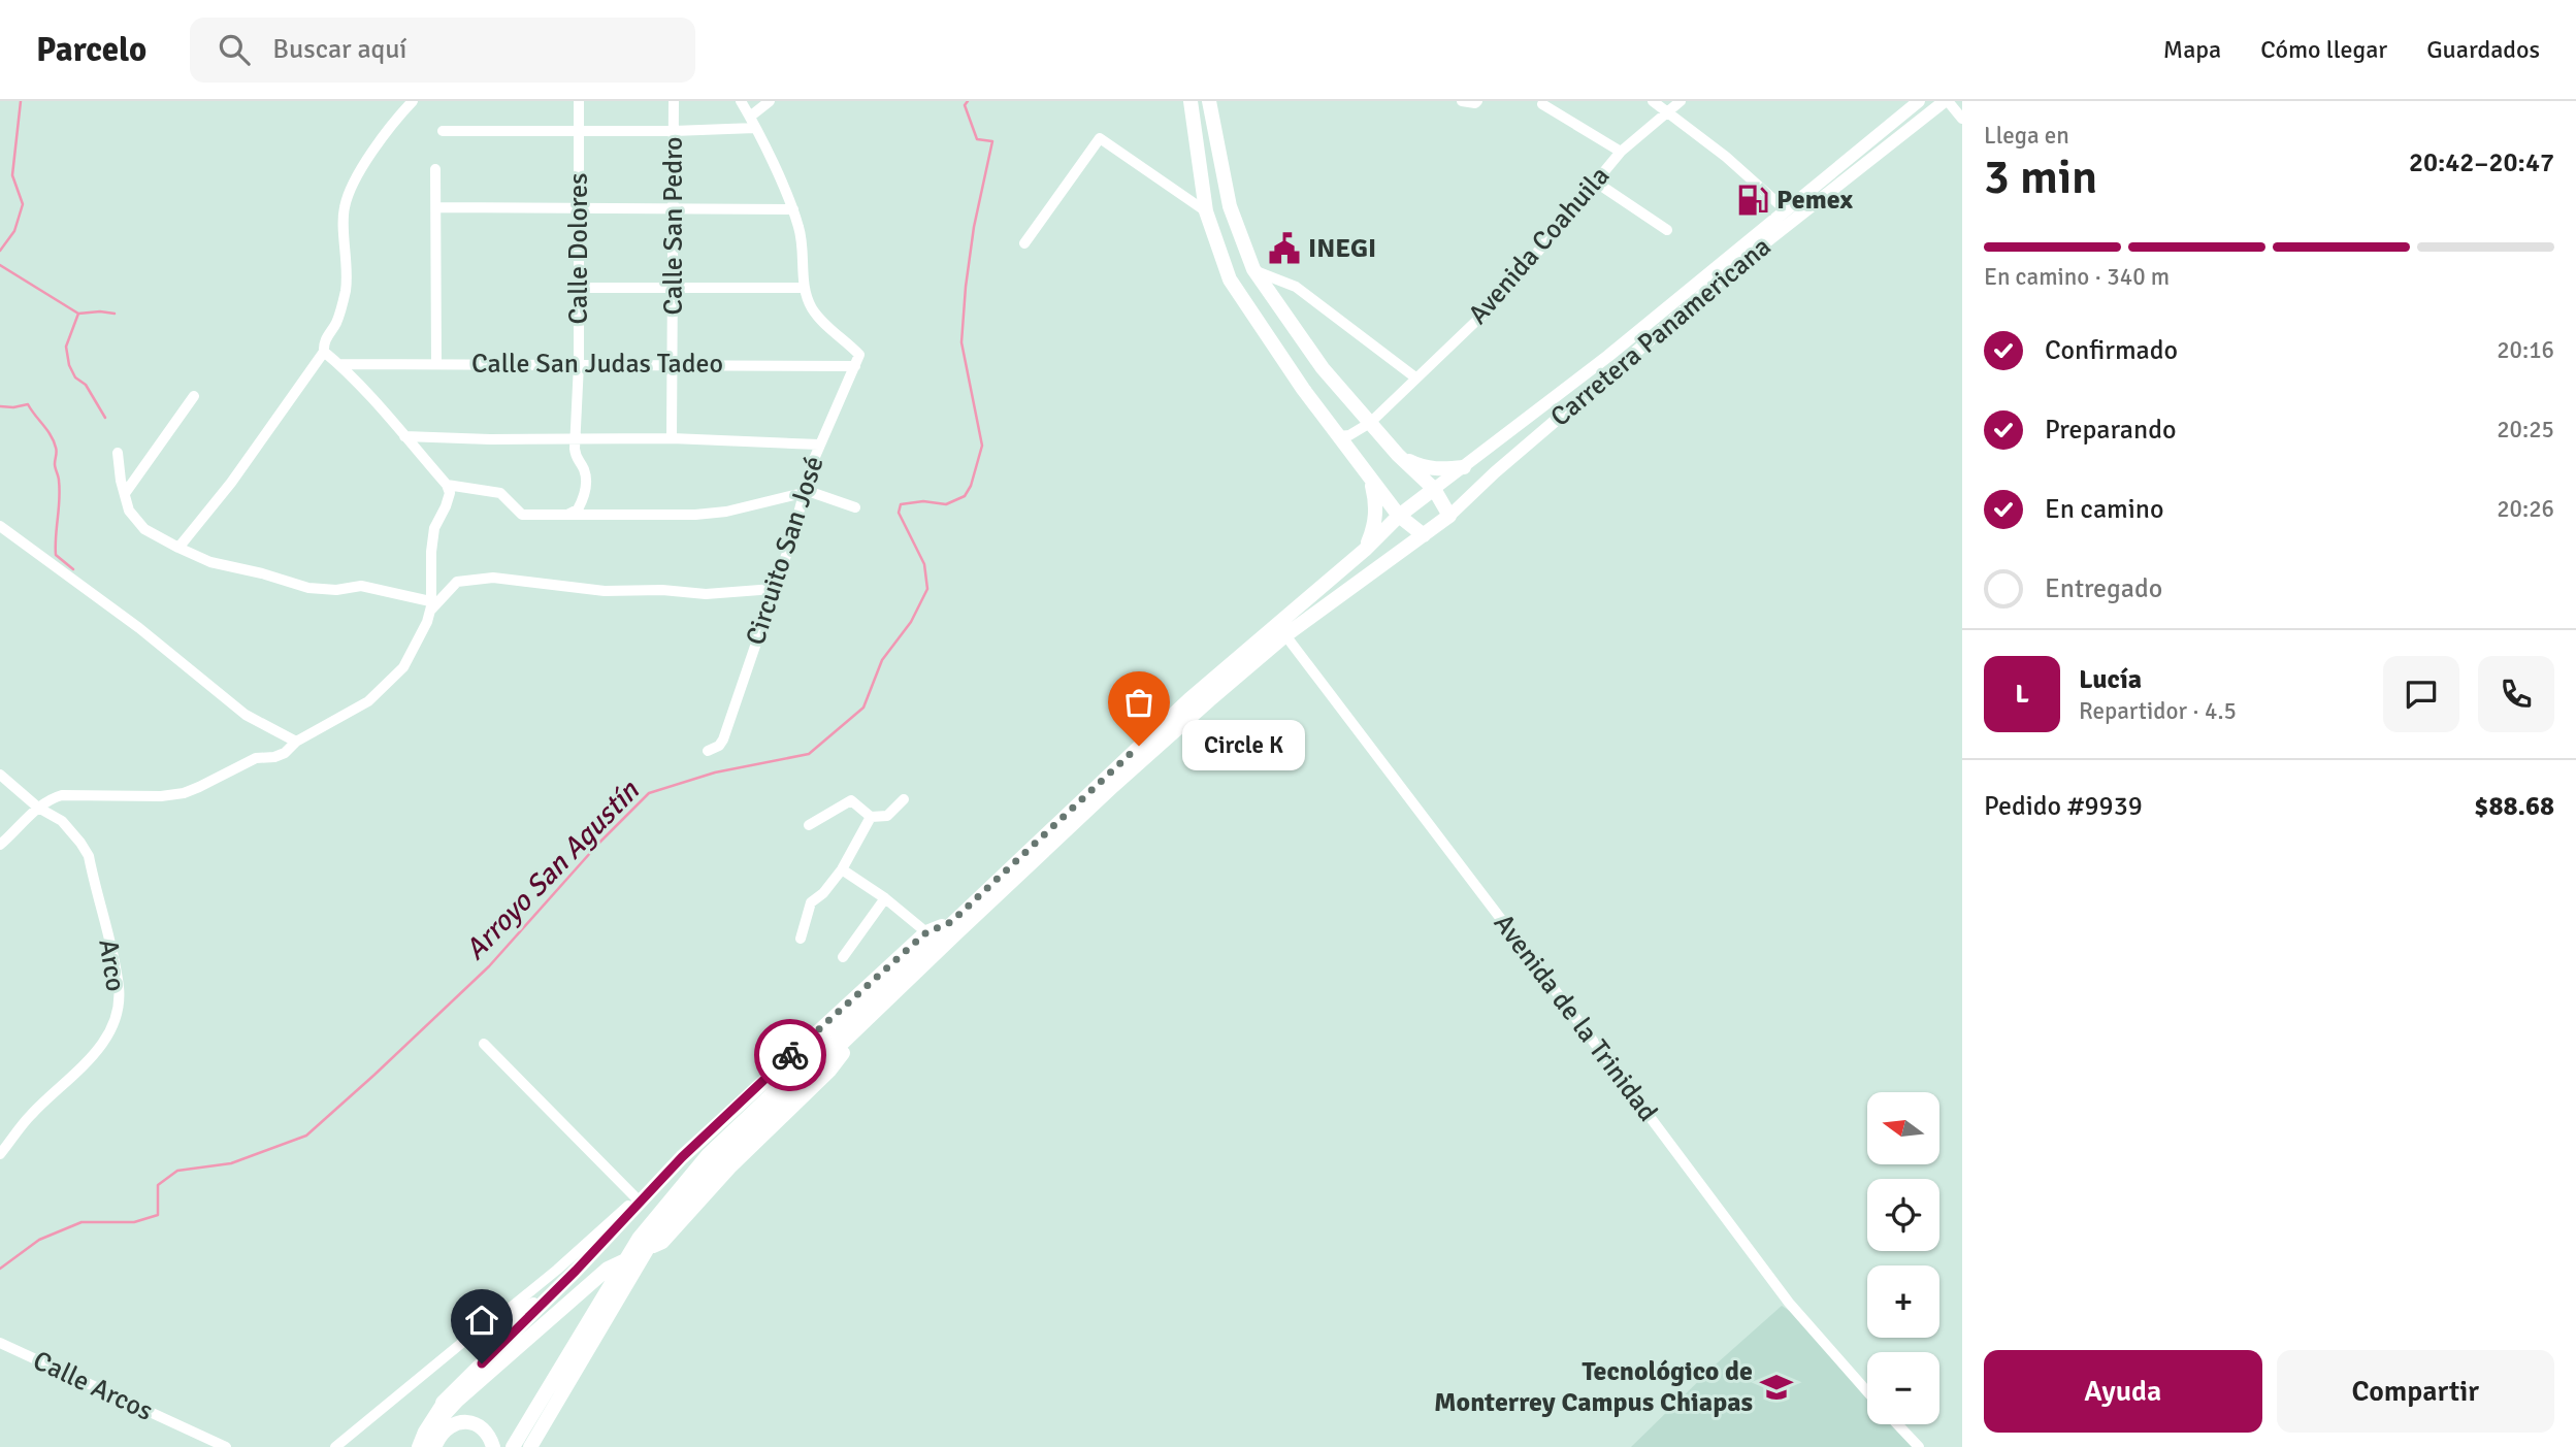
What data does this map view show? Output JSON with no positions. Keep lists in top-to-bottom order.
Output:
{
  "streets": {
    "main road": ["Carretera Panamericana"],
    "street": [
      "Calle San Pedro",
      "Avenida Coahuila",
      "Calle Dolores",
      "Calle San Judas Tadeo",
      "Circuito San José",
      "Arco",
      "Avenida de la Trinidad",
      "Calle Arcos"
    ]
  },
  "crossings": [
    ["Calle San Pedro", "Calle San Judas Tadeo"],
    ["Calle Dolores", "Calle San Judas Tadeo"],
    ["Calle San Judas Tadeo", "Circuito San José"]
  ],
  "water": ["Arroyo San Agustín"],
  "places": {
    "fuel station": ["Pemex"],
    "public building": ["INEGI"],
    "other": ["Circle K"],
    "school or university": ["Tecnológico de Monterrey Campus Chiapas"]
  },
  "north": "left",
  "page": {
    "header": "Parcelo",
    "search": "Buscar aquí",
    "nav": ["Mapa", "Cómo llegar", "Guardados"],
    "heading": ["3 min", "Llega en", "20:42–20:47"],
    "panel": [
      "Lucía",
      "Repartidor · 4.5",
      "Pedido #9939",
      "$88.68"
    ],
    "bar": "En camino · 340 m",
    "list": [
      ["Confirmado", "20:16"],
      ["Preparando", "20:25"],
      ["En camino", "20:26"],
      "Entregado"
    ],
    "round": "L",
    "bubble": "Circle K",
    "map_buttons": ["+", "−"],
    "buttons": ["Ayuda", "Compartir"]
  }
}
